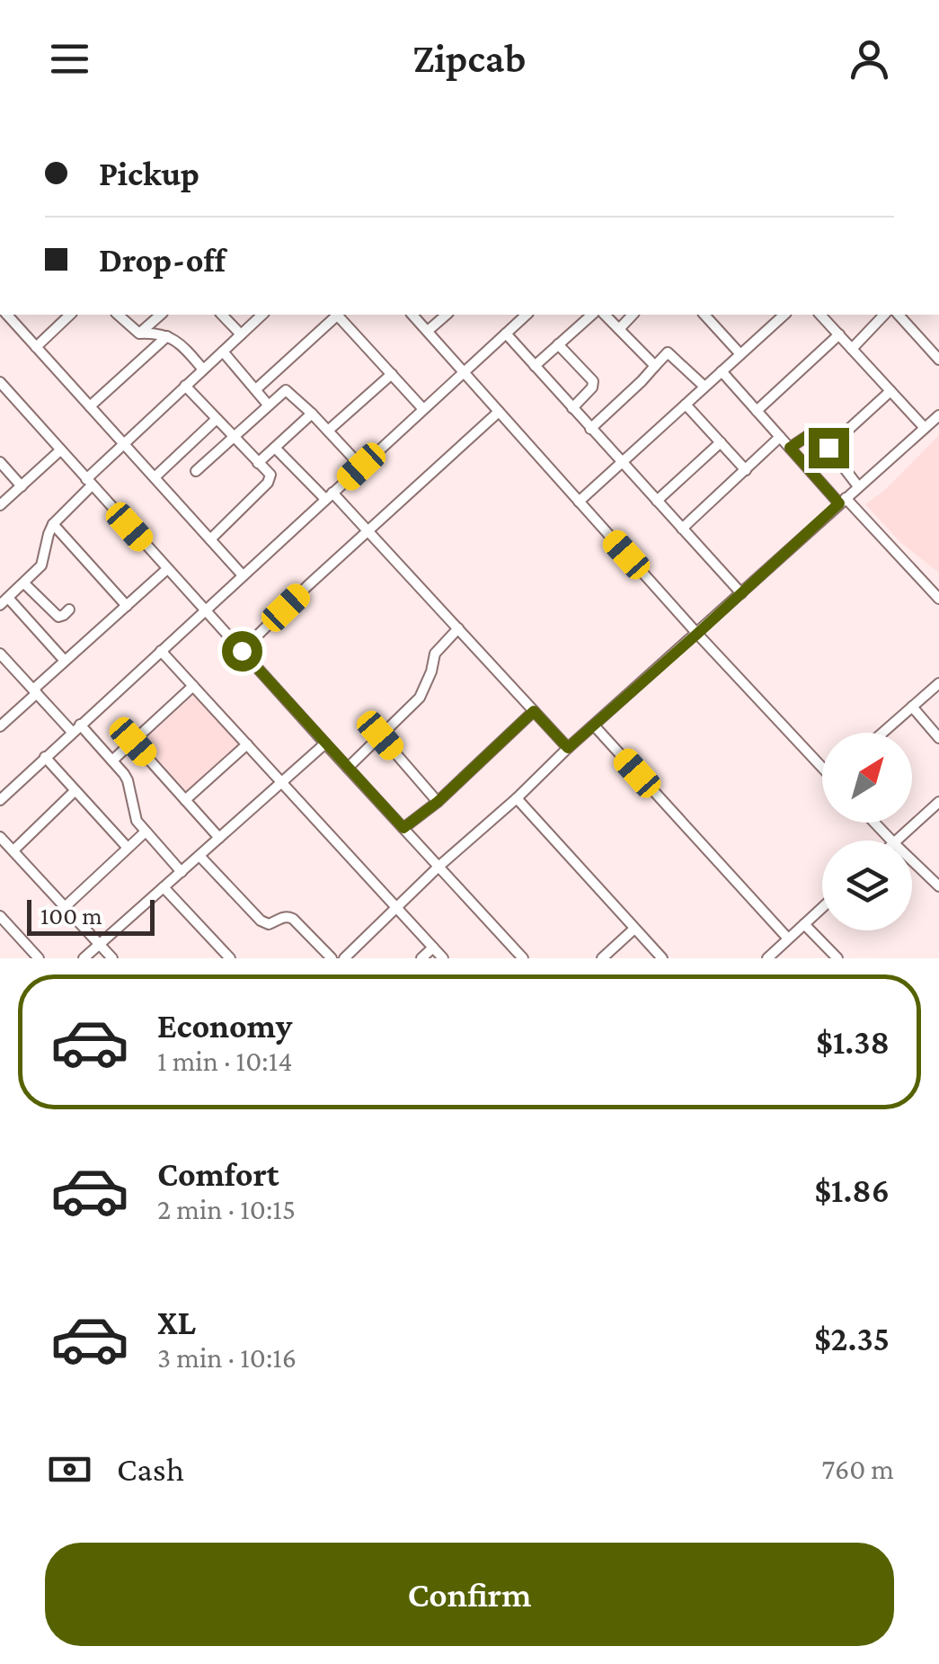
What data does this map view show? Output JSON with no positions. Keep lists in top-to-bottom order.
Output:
{
  "scale_bar": "100 m",
  "north": "top right",
  "page": {
    "header": "Zipcab",
    "banner": ["Pickup", "Drop-off"],
    "scale": "100 m",
    "list": [
      {
        "name": "Economy",
        "note": "1 min · 10:14",
        "value": "$1.38"
      },
      {
        "name": "Comfort",
        "note": "2 min · 10:15",
        "value": "$1.86"
      },
      {
        "name": "XL",
        "note": "3 min · 10:16",
        "value": "$2.35"
      }
    ],
    "pay": ["Cash", "760 m"],
    "buttons": "Confirm"
  }
}
